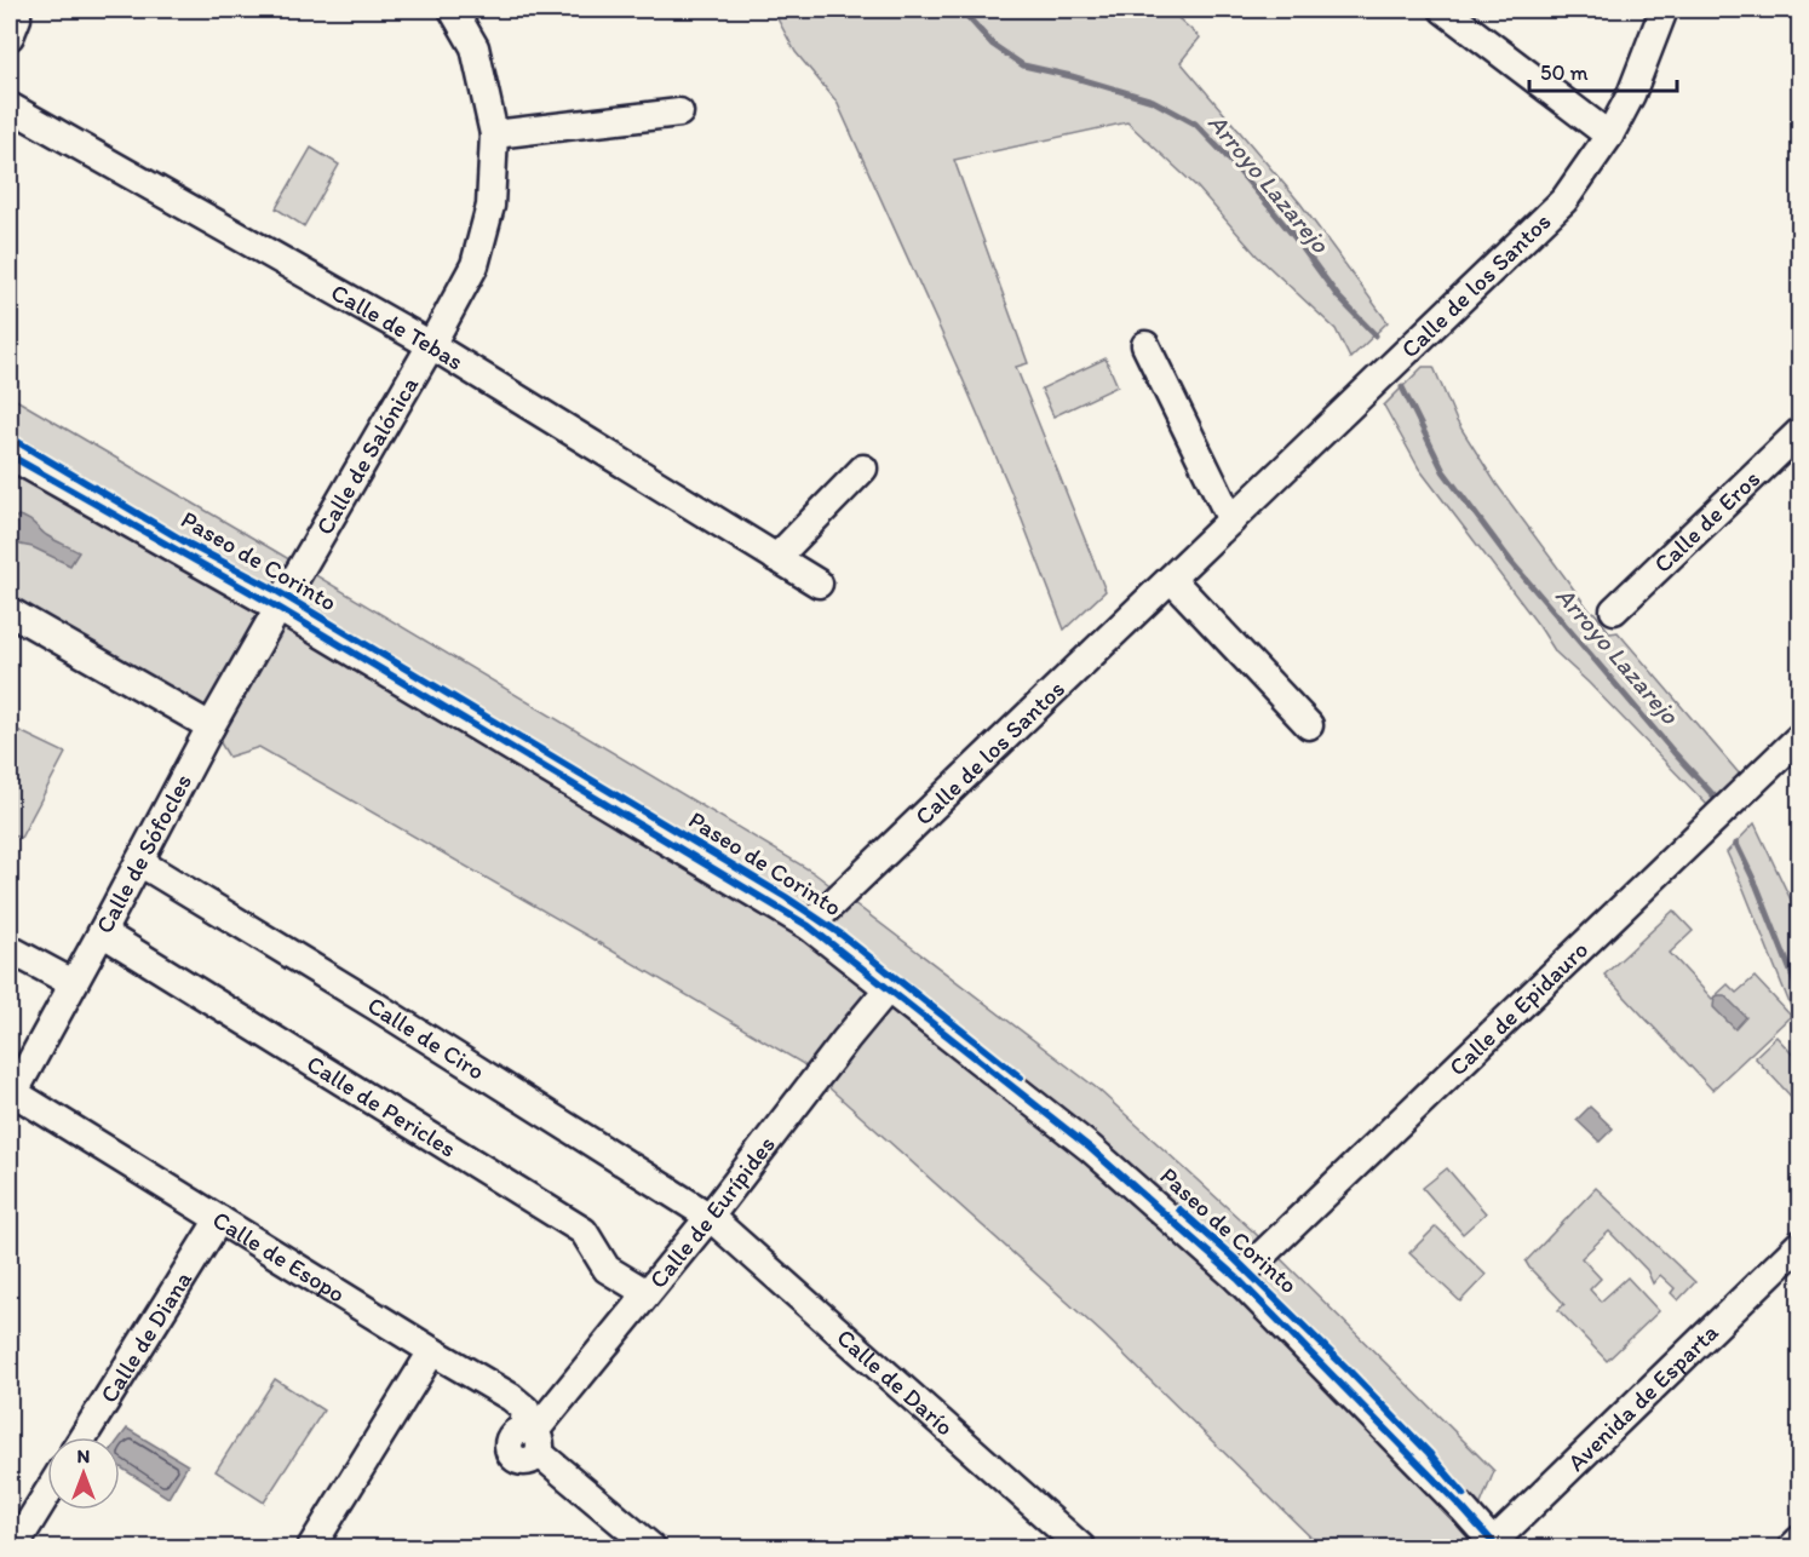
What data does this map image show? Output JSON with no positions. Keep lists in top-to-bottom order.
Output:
{
  "streets": {
    "street": [
      "Calle de los Santos",
      "Calle de Tebas",
      "Calle de Salónica",
      "Calle de Eros",
      "Paseo de Corinto",
      "Calle de Sófocles",
      "Calle de Epidauro",
      "Calle de Ciro",
      "Calle de Pericles",
      "Calle de Eurípides",
      "Calle de Esopo",
      "Calle de Diana",
      "Calle de Darío",
      "Avenida de Esparta"
    ]
  },
  "crossings": [
    ["Calle de los Santos", "Paseo de Corinto"],
    ["Calle de Tebas", "Calle de Salónica"],
    ["Calle de Salónica", "Paseo de Corinto"],
    ["Calle de Salónica", "Calle de Sófocles"],
    ["Paseo de Corinto", "Calle de Sófocles"],
    ["Paseo de Corinto", "Calle de Epidauro"],
    ["Paseo de Corinto", "Calle de Eurípides"],
    ["Paseo de Corinto", "Avenida de Esparta"],
    ["Calle de Sófocles", "Calle de Ciro"],
    ["Calle de Sófocles", "Calle de Pericles"],
    ["Calle de Sófocles", "Calle de Esopo"],
    ["Calle de Ciro", "Calle de Eurípides"],
    ["Calle de Ciro", "Calle de Darío"],
    ["Calle de Pericles", "Calle de Eurípides"],
    ["Calle de Eurípides", "Calle de Esopo"],
    ["Calle de Eurípides", "Calle de Darío"],
    ["Calle de Esopo", "Calle de Diana"]
  ],
  "water": ["Arroyo Lazarejo"],
  "scale_bar": "50 m",
  "north": "top"
}
